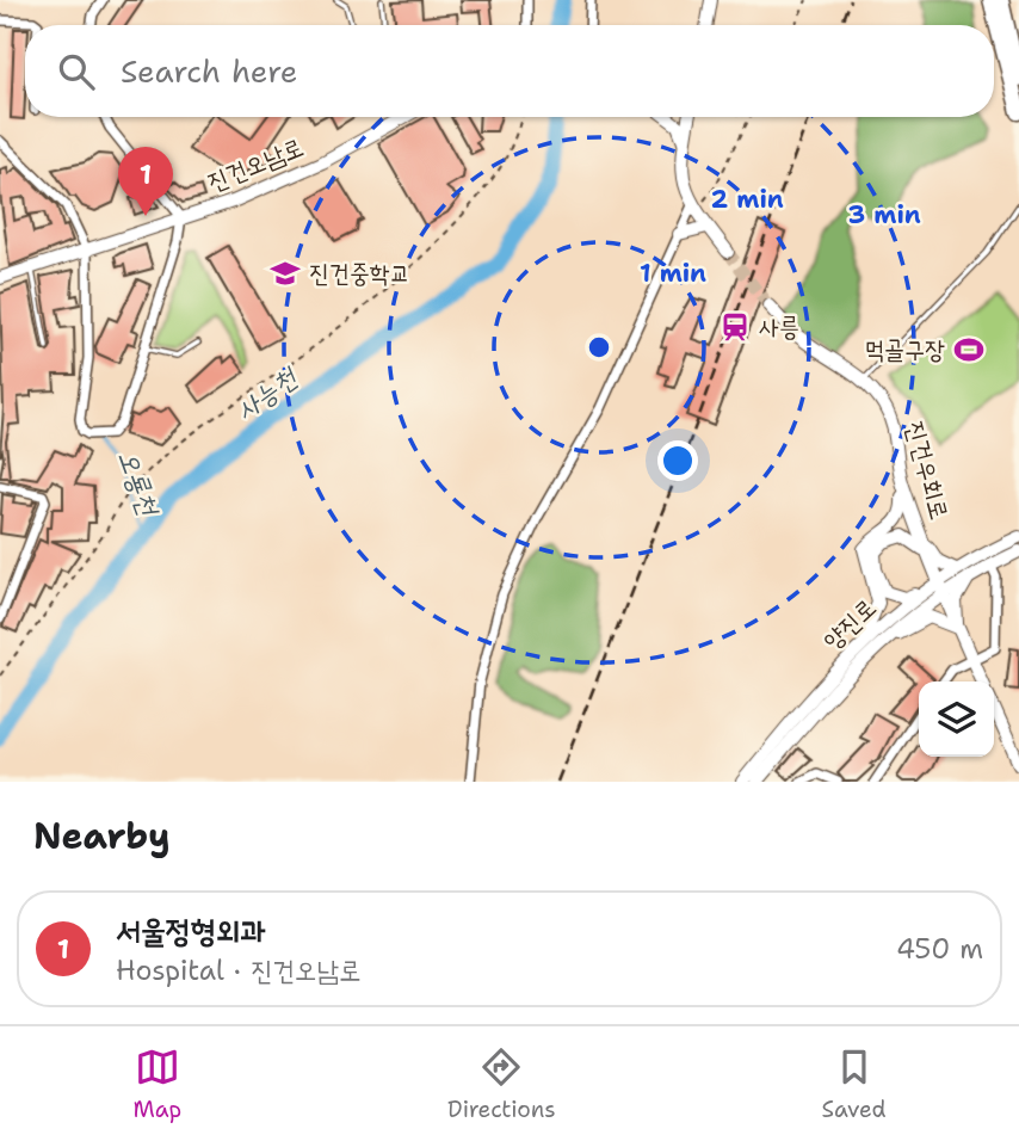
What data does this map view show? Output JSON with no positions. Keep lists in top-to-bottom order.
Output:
{
  "streets": {
    "main road": ["진건오남로", "진건우회로", "양진로"]
  },
  "crossings": [
    ["진건우회로", "양진로"]
  ],
  "water": ["사능천", "오룡천"],
  "places": {
    "school or university": ["진건중학교"],
    "station": ["사릉"],
    "sports": ["먹골구장"]
  },
  "page": {
    "search": "Search here",
    "pins": "1",
    "heading": "Nearby",
    "list": [
      {
        "mark": "1",
        "name": "서울정형외과",
        "note": "Hospital · 진건오남로",
        "value": "450 m"
      }
    ],
    "nav": ["Map", "Directions", "Saved"]
  },
  "rings": ["2 min", "3 min", "1 min"]
}
